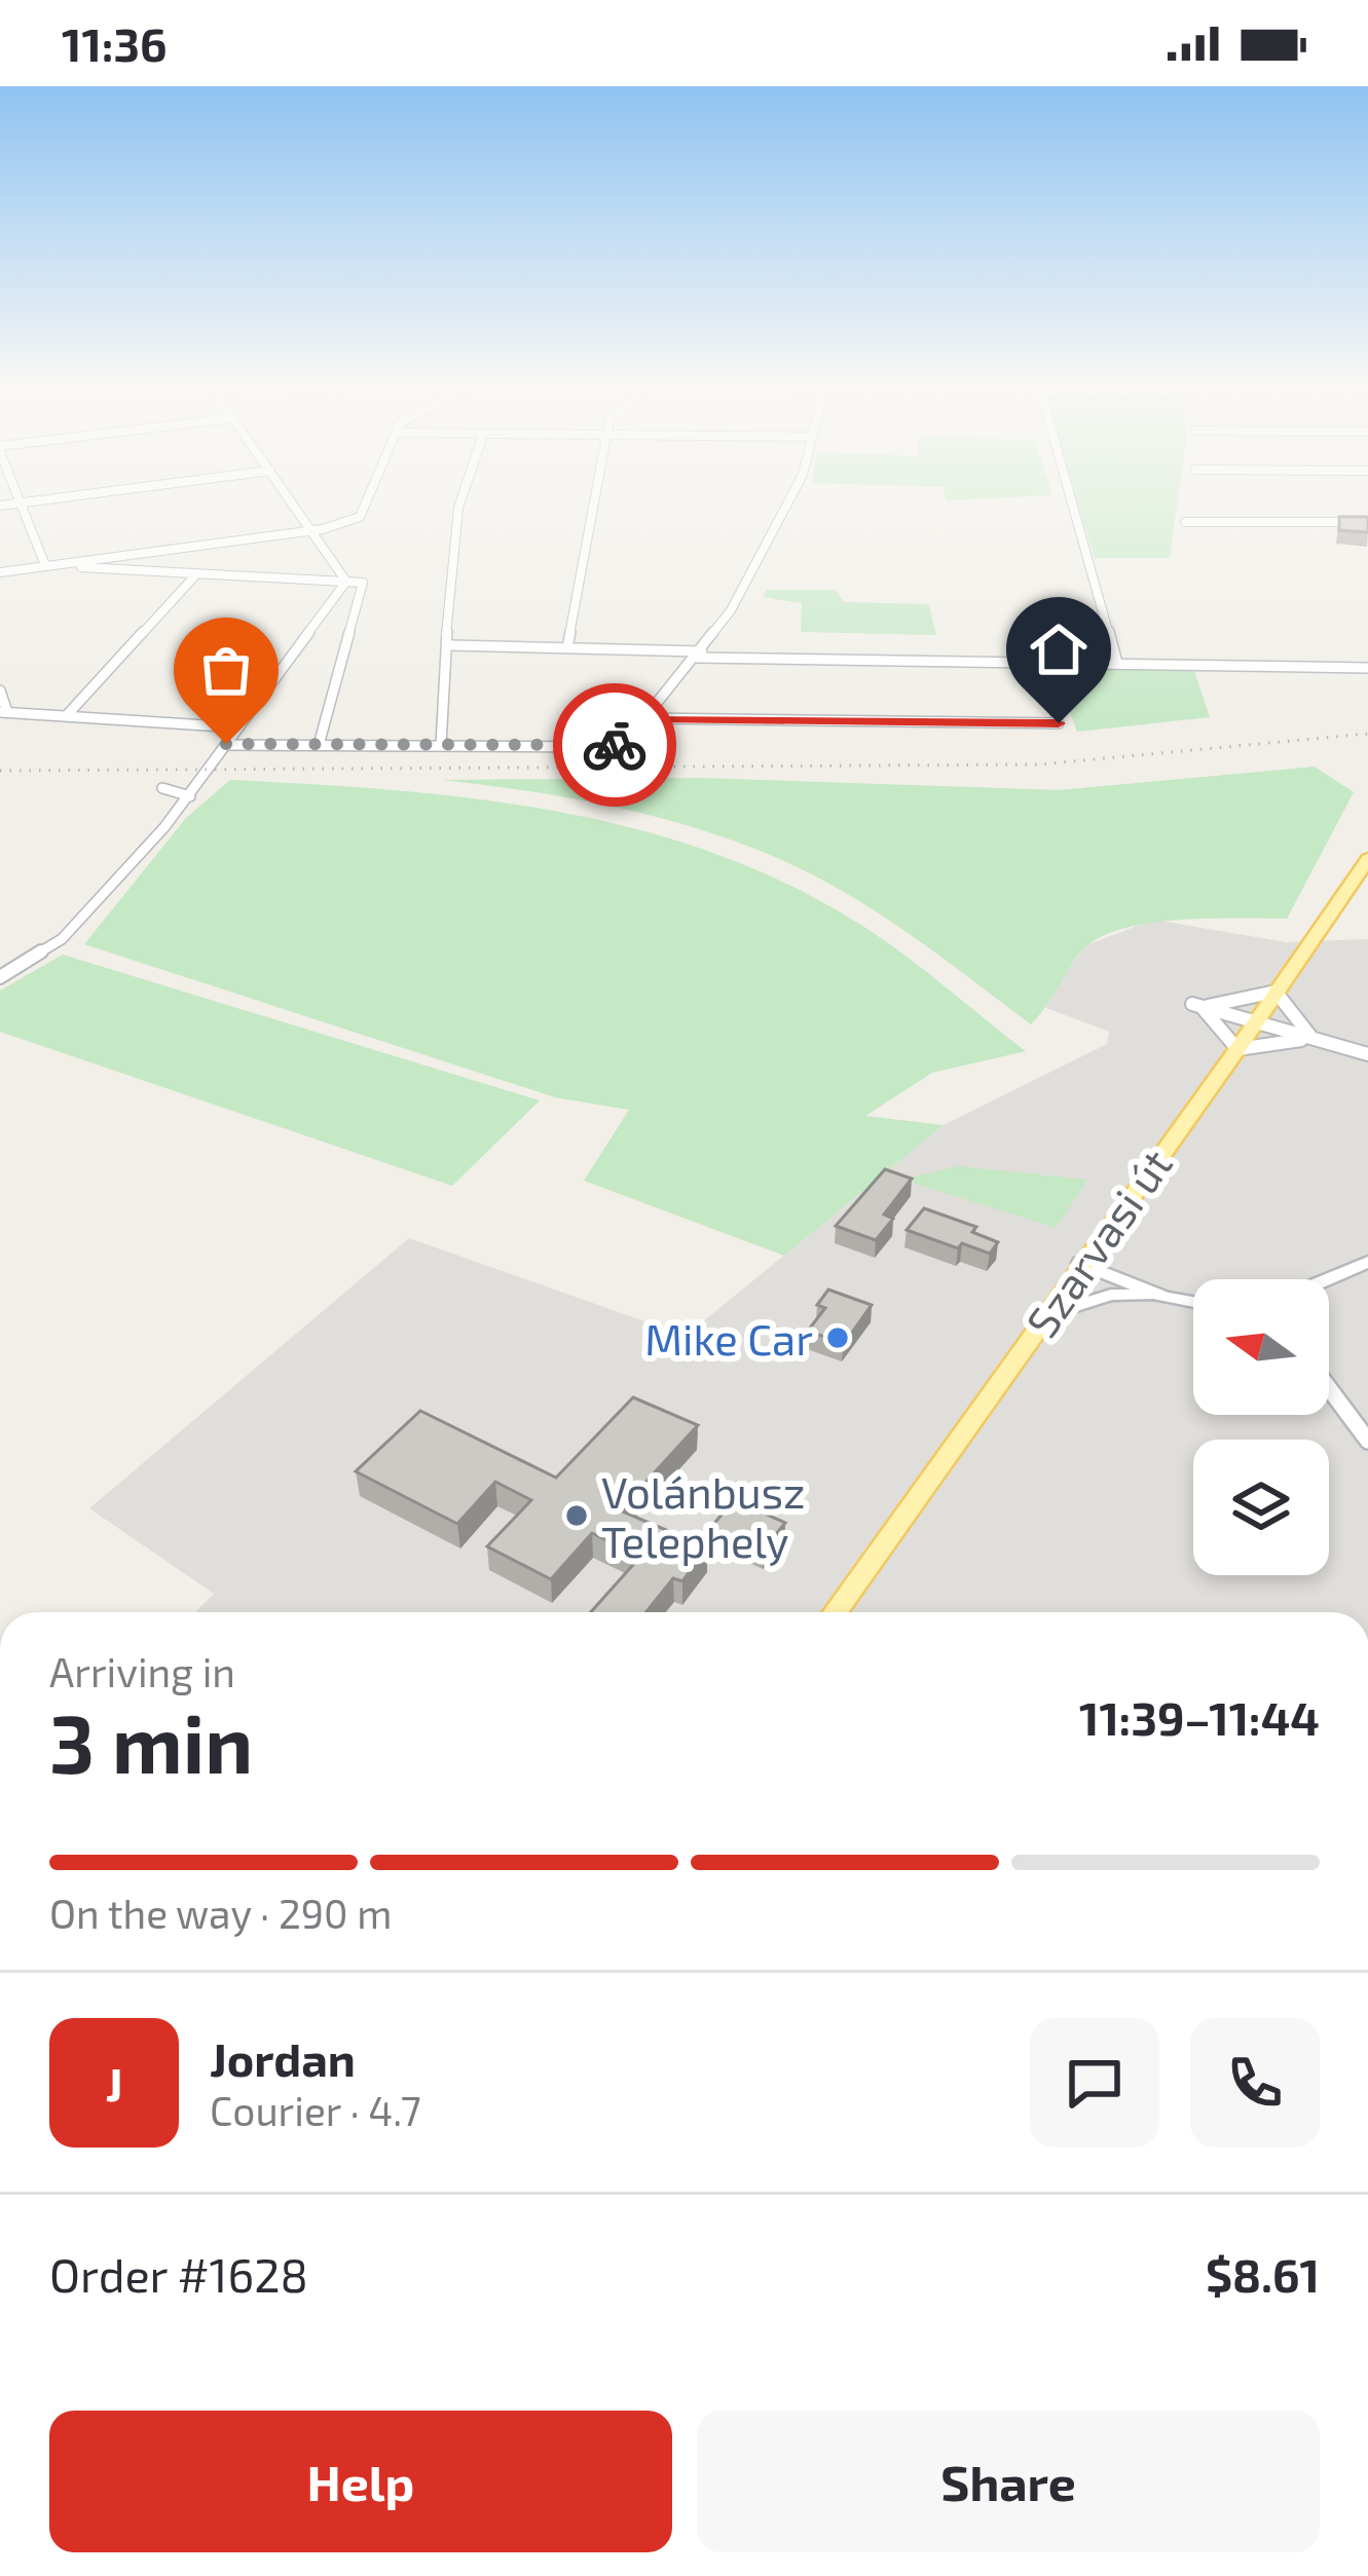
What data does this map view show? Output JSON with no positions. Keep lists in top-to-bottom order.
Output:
{
  "streets": {
    "main road": ["Szarvasi út"]
  },
  "places": ["Mike Car", "Volánbusz Telephely"],
  "north": "left",
  "page": {
    "status": "11:36",
    "heading": ["3 min", "Arriving in", "11:39–11:44"],
    "panel": [
      "Jordan",
      "Courier · 4.7",
      "Order #1628",
      "$8.61"
    ],
    "bar": "On the way · 290 m",
    "round": "J",
    "buttons": ["Help", "Share"]
  }
}
